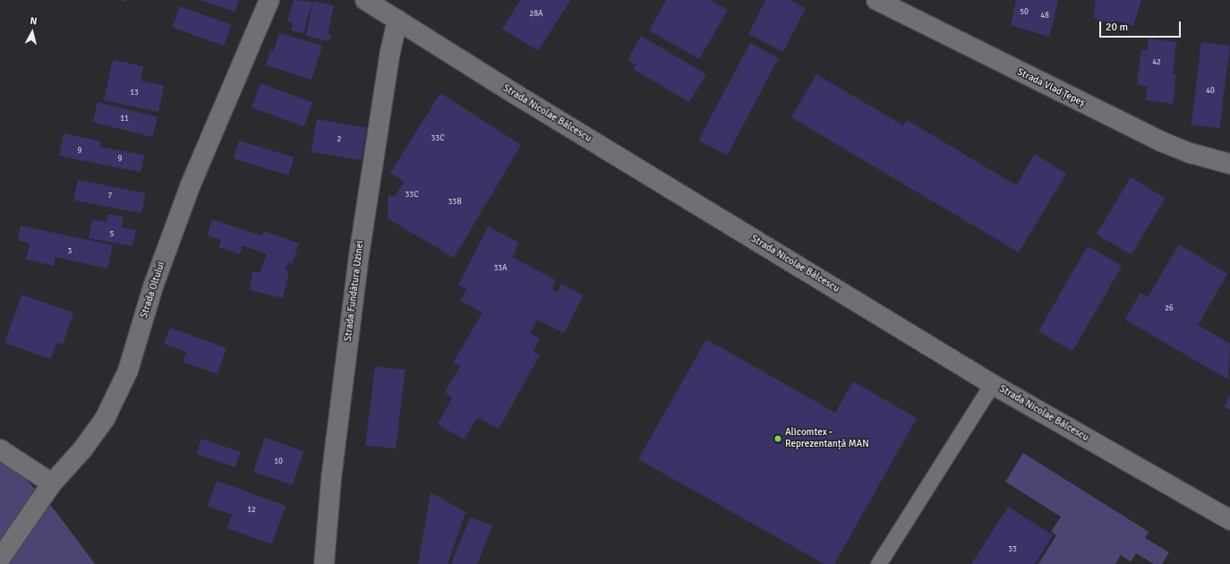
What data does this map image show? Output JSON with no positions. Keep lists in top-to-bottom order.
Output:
{
  "streets": {
    "street": [
      "Strada Vlad Țepeș",
      "Strada Nicolae Bălcescu",
      "Strada Oltului",
      "Strada Fundătura Uzinei"
    ]
  },
  "crossings": [
    ["Strada Nicolae Bălcescu", "Strada Fundătura Uzinei"]
  ],
  "places": ["Alicomtex - Reprezentanță MAN"],
  "house_numbers": [
    "50",
    "28A",
    "48",
    "42",
    "40",
    "13",
    "11",
    "33C",
    "2",
    "9",
    "9",
    "33C",
    "7",
    "33B",
    "5",
    "3",
    "33A",
    "26",
    "10",
    "12",
    "33"
  ],
  "scale_bar": "20 m",
  "north": "top"
}
